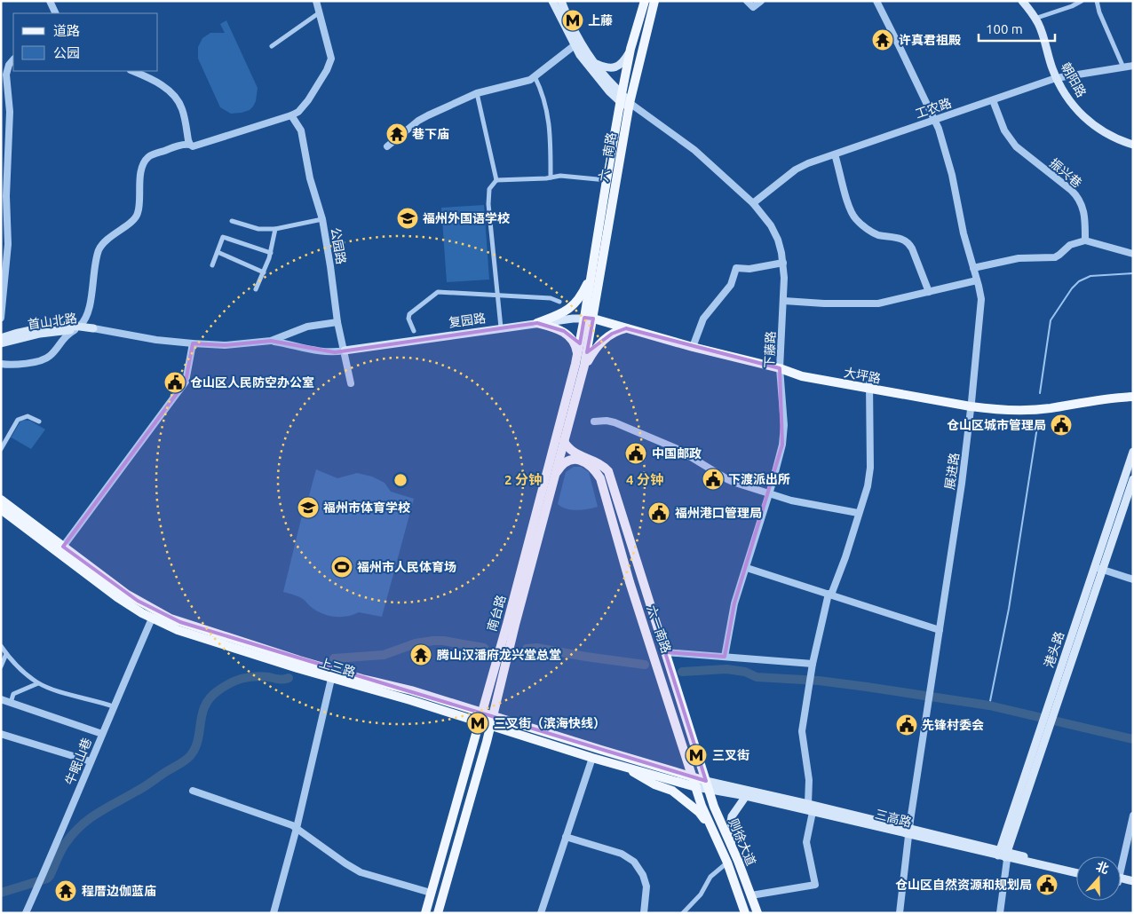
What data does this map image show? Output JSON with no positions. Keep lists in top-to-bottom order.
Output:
{
  "streets": {
    "main road": [
      "朝阳路",
      "六一南路",
      "复园路",
      "首山北路",
      "南台路",
      "港头路",
      "上三路",
      "三高路",
      "则徐大道"
    ],
    "street": [
      "工农路",
      "振兴巷",
      "公园路",
      "下藤路",
      "展进路",
      "牛眠山巷"
    ]
  },
  "crossings": [
    ["朝阳路", "工农路"],
    ["工农路", "振兴巷"],
    ["工农路", "下藤路"],
    ["工农路", "展进路"],
    ["六一南路", "复园路"],
    ["六一南路", "下藤路"],
    ["六一南路", "南台路"],
    ["六一南路", "上三路"],
    ["六一南路", "三高路"],
    ["六一南路", "则徐大道"],
    ["公园路", "复园路"],
    ["复园路", "南台路"],
    ["展进路", "三高路"],
    ["南台路", "上三路"],
    ["港头路", "三高路"],
    ["上三路", "牛眠山巷"],
    ["上三路", "则徐大道"],
    ["三高路", "则徐大道"]
  ],
  "places": {
    "metro station": ["上藤", "三叉街（滨海快线）", "三叉街"],
    "temple": [
      "许真君祖殿",
      "巷下庙",
      "腾山汉潘府龙兴堂总堂",
      "程厝边伽蓝庙"
    ],
    "school or university": ["福州外国语学校", "福州市体育学校"],
    "public building": [
      "仓山区人民防空办公室",
      "仓山区城市管理局",
      "中国邮政",
      "下渡派出所",
      "福州港口管理局",
      "先锋村委会",
      "仓山区自然资源和规划局"
    ],
    "sports": ["福州市人民体育场"]
  },
  "legend": ["道路", "公园"],
  "scale_bar": "100 m",
  "north": "top",
  "rings": ["2 分钟", "4 分钟"]
}
